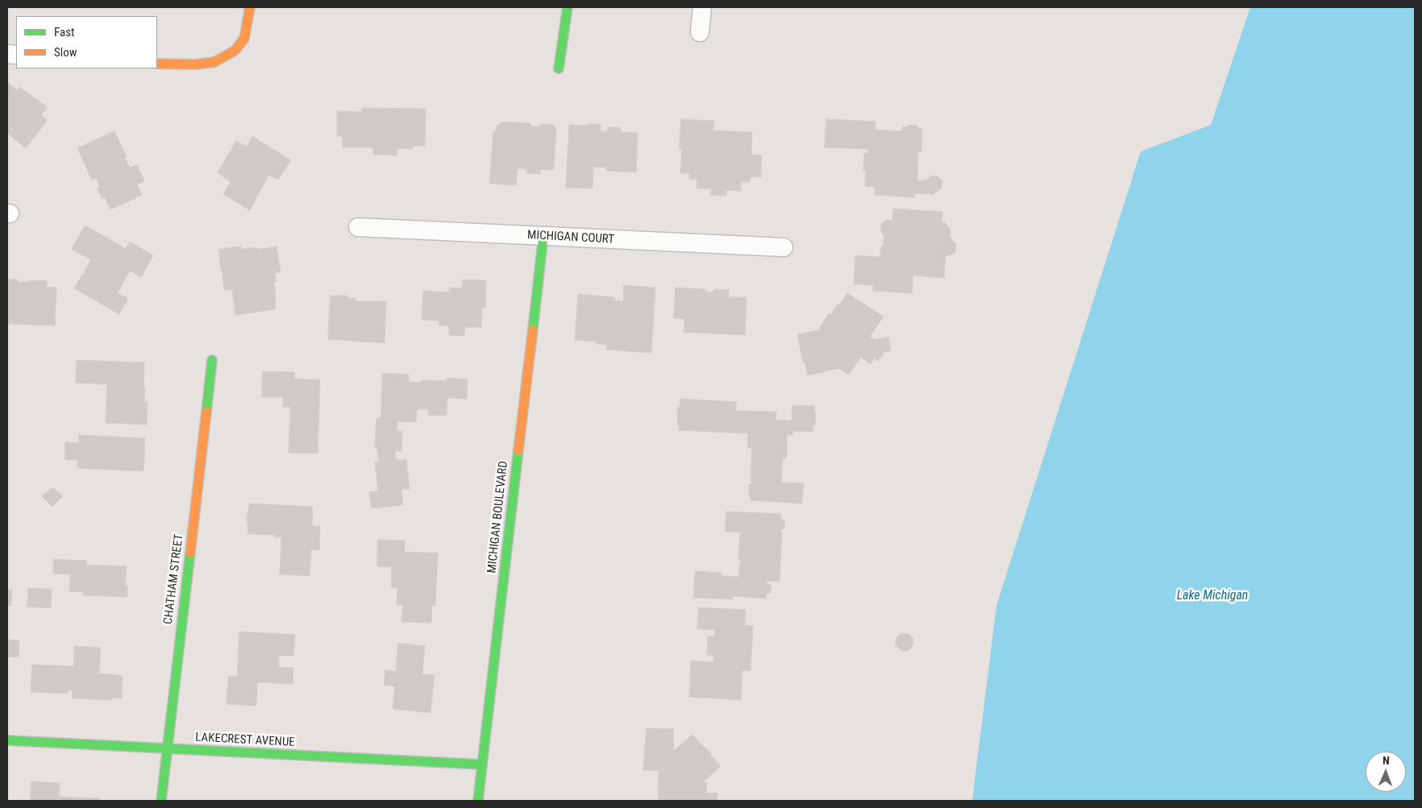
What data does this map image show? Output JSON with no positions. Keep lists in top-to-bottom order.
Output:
{
  "streets": {
    "street": [
      "MICHIGAN COURT",
      "MICHIGAN BOULEVARD",
      "CHATHAM STREET",
      "LAKECREST AVENUE"
    ]
  },
  "crossings": [
    ["MICHIGAN COURT", "MICHIGAN BOULEVARD"],
    ["MICHIGAN BOULEVARD", "LAKECREST AVENUE"],
    ["CHATHAM STREET", "LAKECREST AVENUE"]
  ],
  "water": ["Lake Michigan"],
  "legend": ["Fast", "Slow"],
  "north": "top"
}
